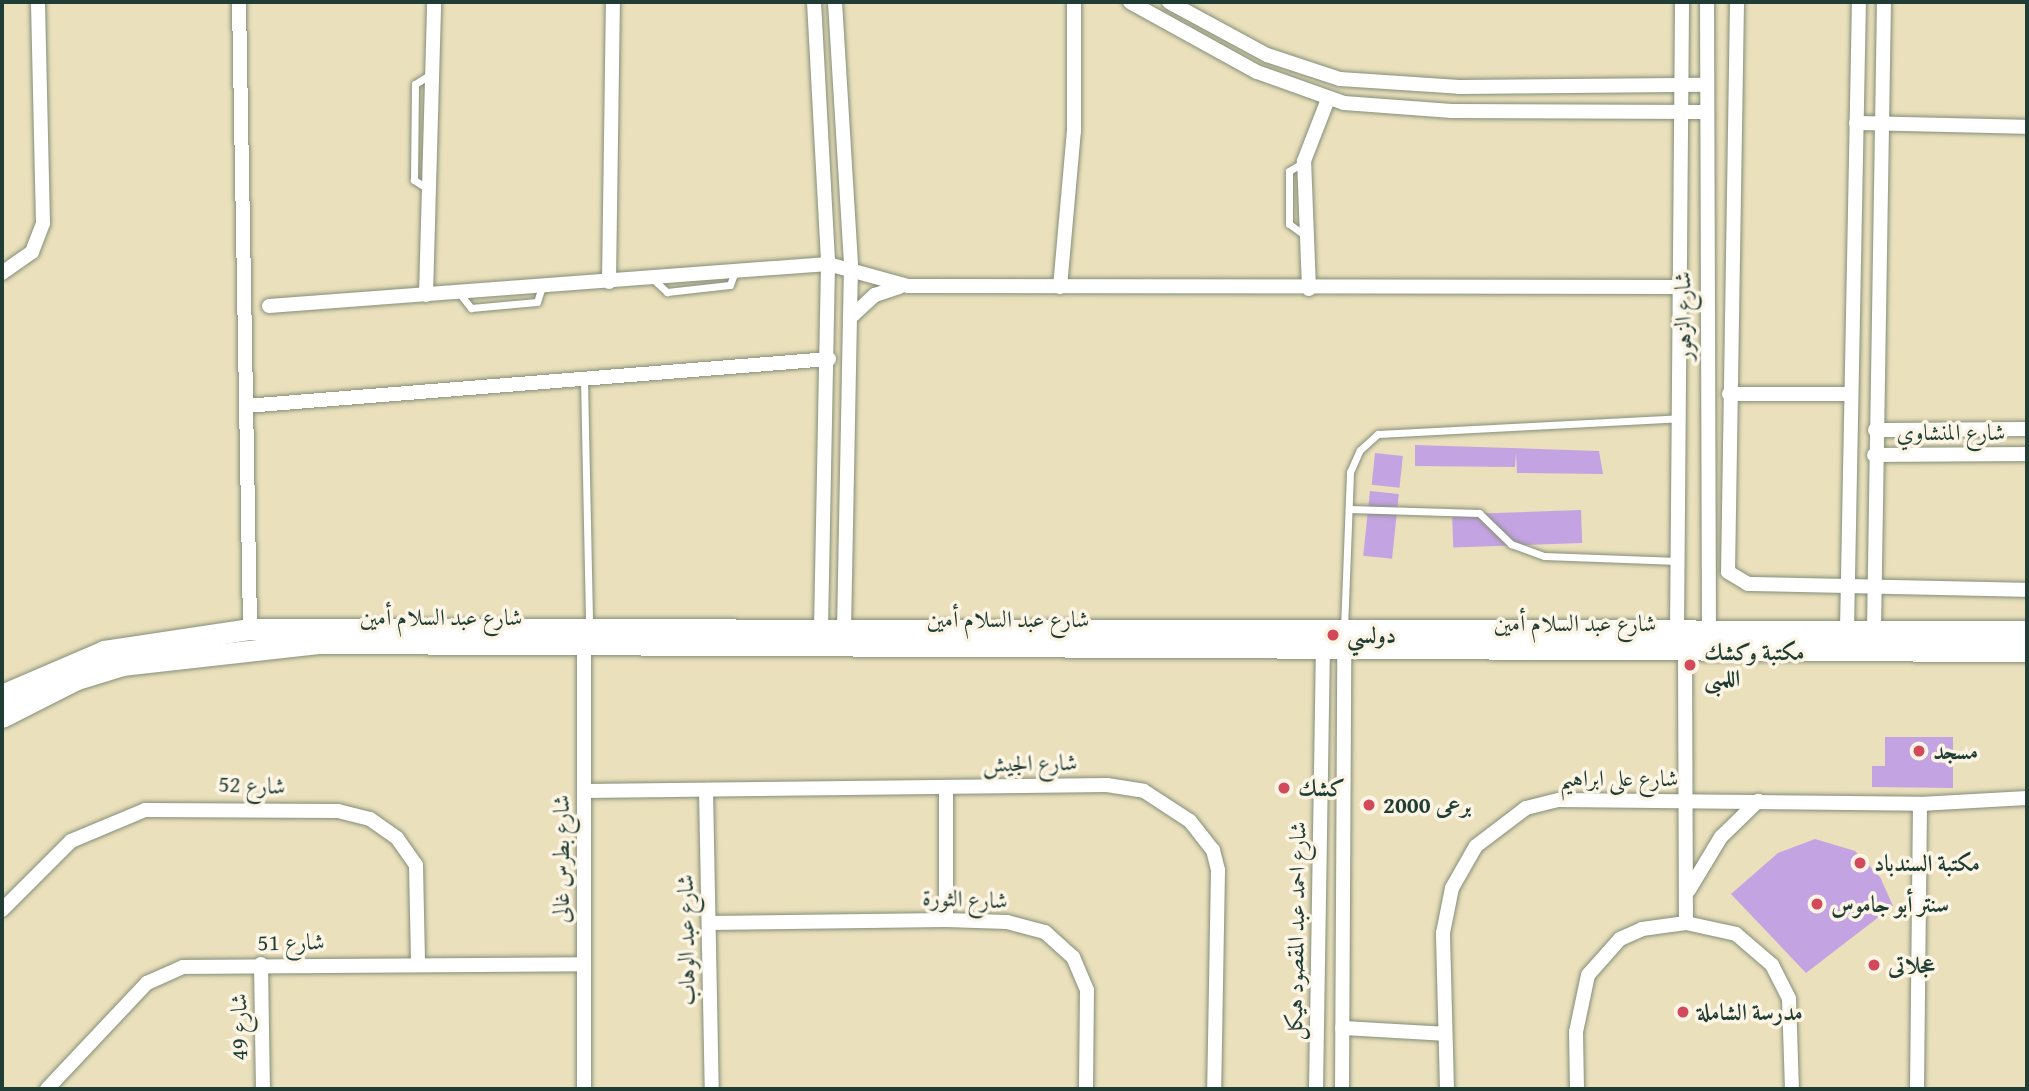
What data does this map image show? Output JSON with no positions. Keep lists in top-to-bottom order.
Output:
{
  "streets": {
    "street": [
      "شارع الزهور",
      "شارع المنشاوي",
      "شارع عبد السلام أمين",
      "شارع الجيش",
      "شارع على ابراهيم",
      "شارع 52",
      "شارع بطرس غالى",
      "شارع الثورة",
      "شارع احمد عبد المقصود هيكل",
      "شارع عبد الوهاب",
      "شارع 51",
      "شارع 49"
    ]
  },
  "crossings": [
    ["شارع الزهور", "شارع عبد السلام أمين"],
    ["شارع عبد السلام أمين", "شارع بطرس غالى"],
    ["شارع عبد السلام أمين", "شارع احمد عبد المقصود هيكل"],
    ["شارع الجيش", "شارع بطرس غالى"],
    ["شارع الجيش", "شارع عبد الوهاب"],
    ["شارع 52", "شارع 51"],
    ["شارع بطرس غالى", "شارع 51"],
    ["شارع الثورة", "شارع عبد الوهاب"],
    ["شارع 51", "شارع 49"]
  ],
  "places": [
    "دولسي",
    "مكتبة وكشك اللمبى",
    "مسجد",
    "كشك",
    "برعى 2000",
    "مكتبة السندباد",
    "سنتر أبو جاموس",
    "عجلاتى",
    "مدرسة الشاملة"
  ]
}
